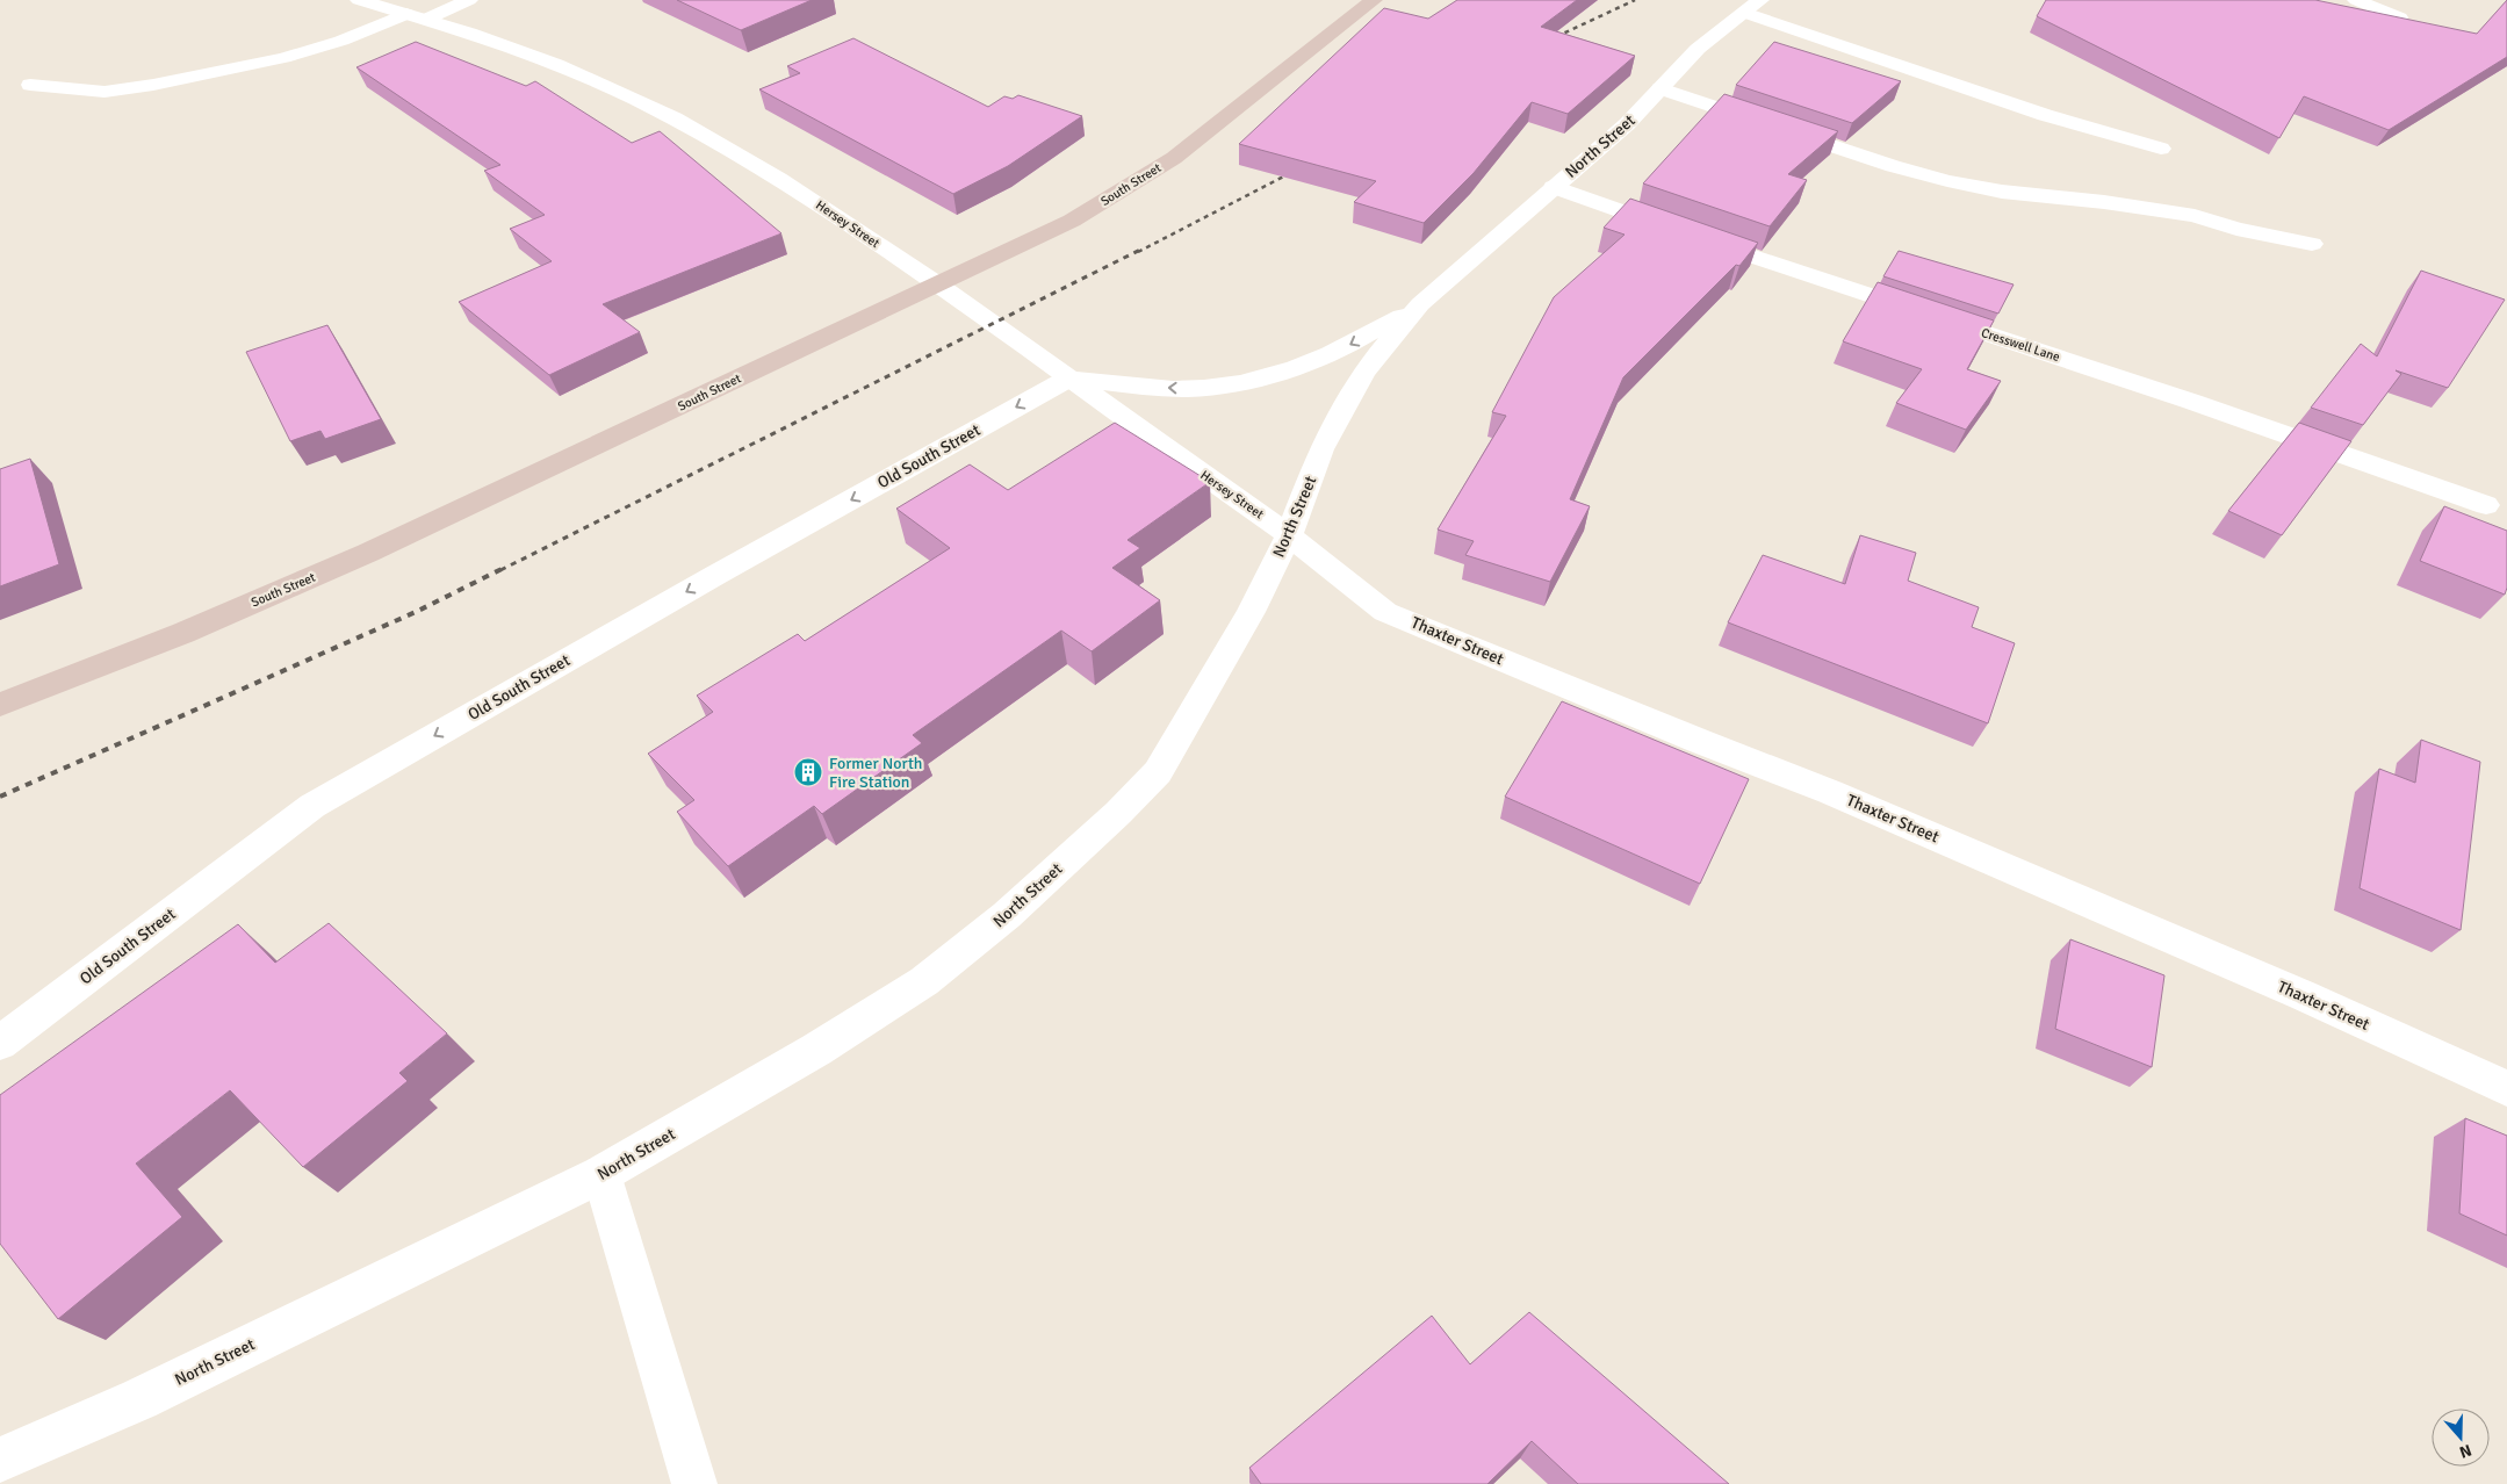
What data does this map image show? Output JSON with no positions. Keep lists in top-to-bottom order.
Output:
{
  "streets": {
    "main road": ["South Street"],
    "street": [
      "North Street",
      "Hersey Street",
      "Cresswell Lane",
      "Old South Street",
      "Thaxter Street"
    ]
  },
  "crossings": [
    ["North Street", "Hersey Street"],
    ["North Street", "Cresswell Lane"],
    ["North Street", "Thaxter Street"],
    ["South Street", "Hersey Street"],
    ["Hersey Street", "Old South Street"],
    ["Hersey Street", "Thaxter Street"]
  ],
  "one_way": ["Old South Street"],
  "places": {
    "building": ["Former North Fire Station"]
  },
  "north": "bottom"
}
